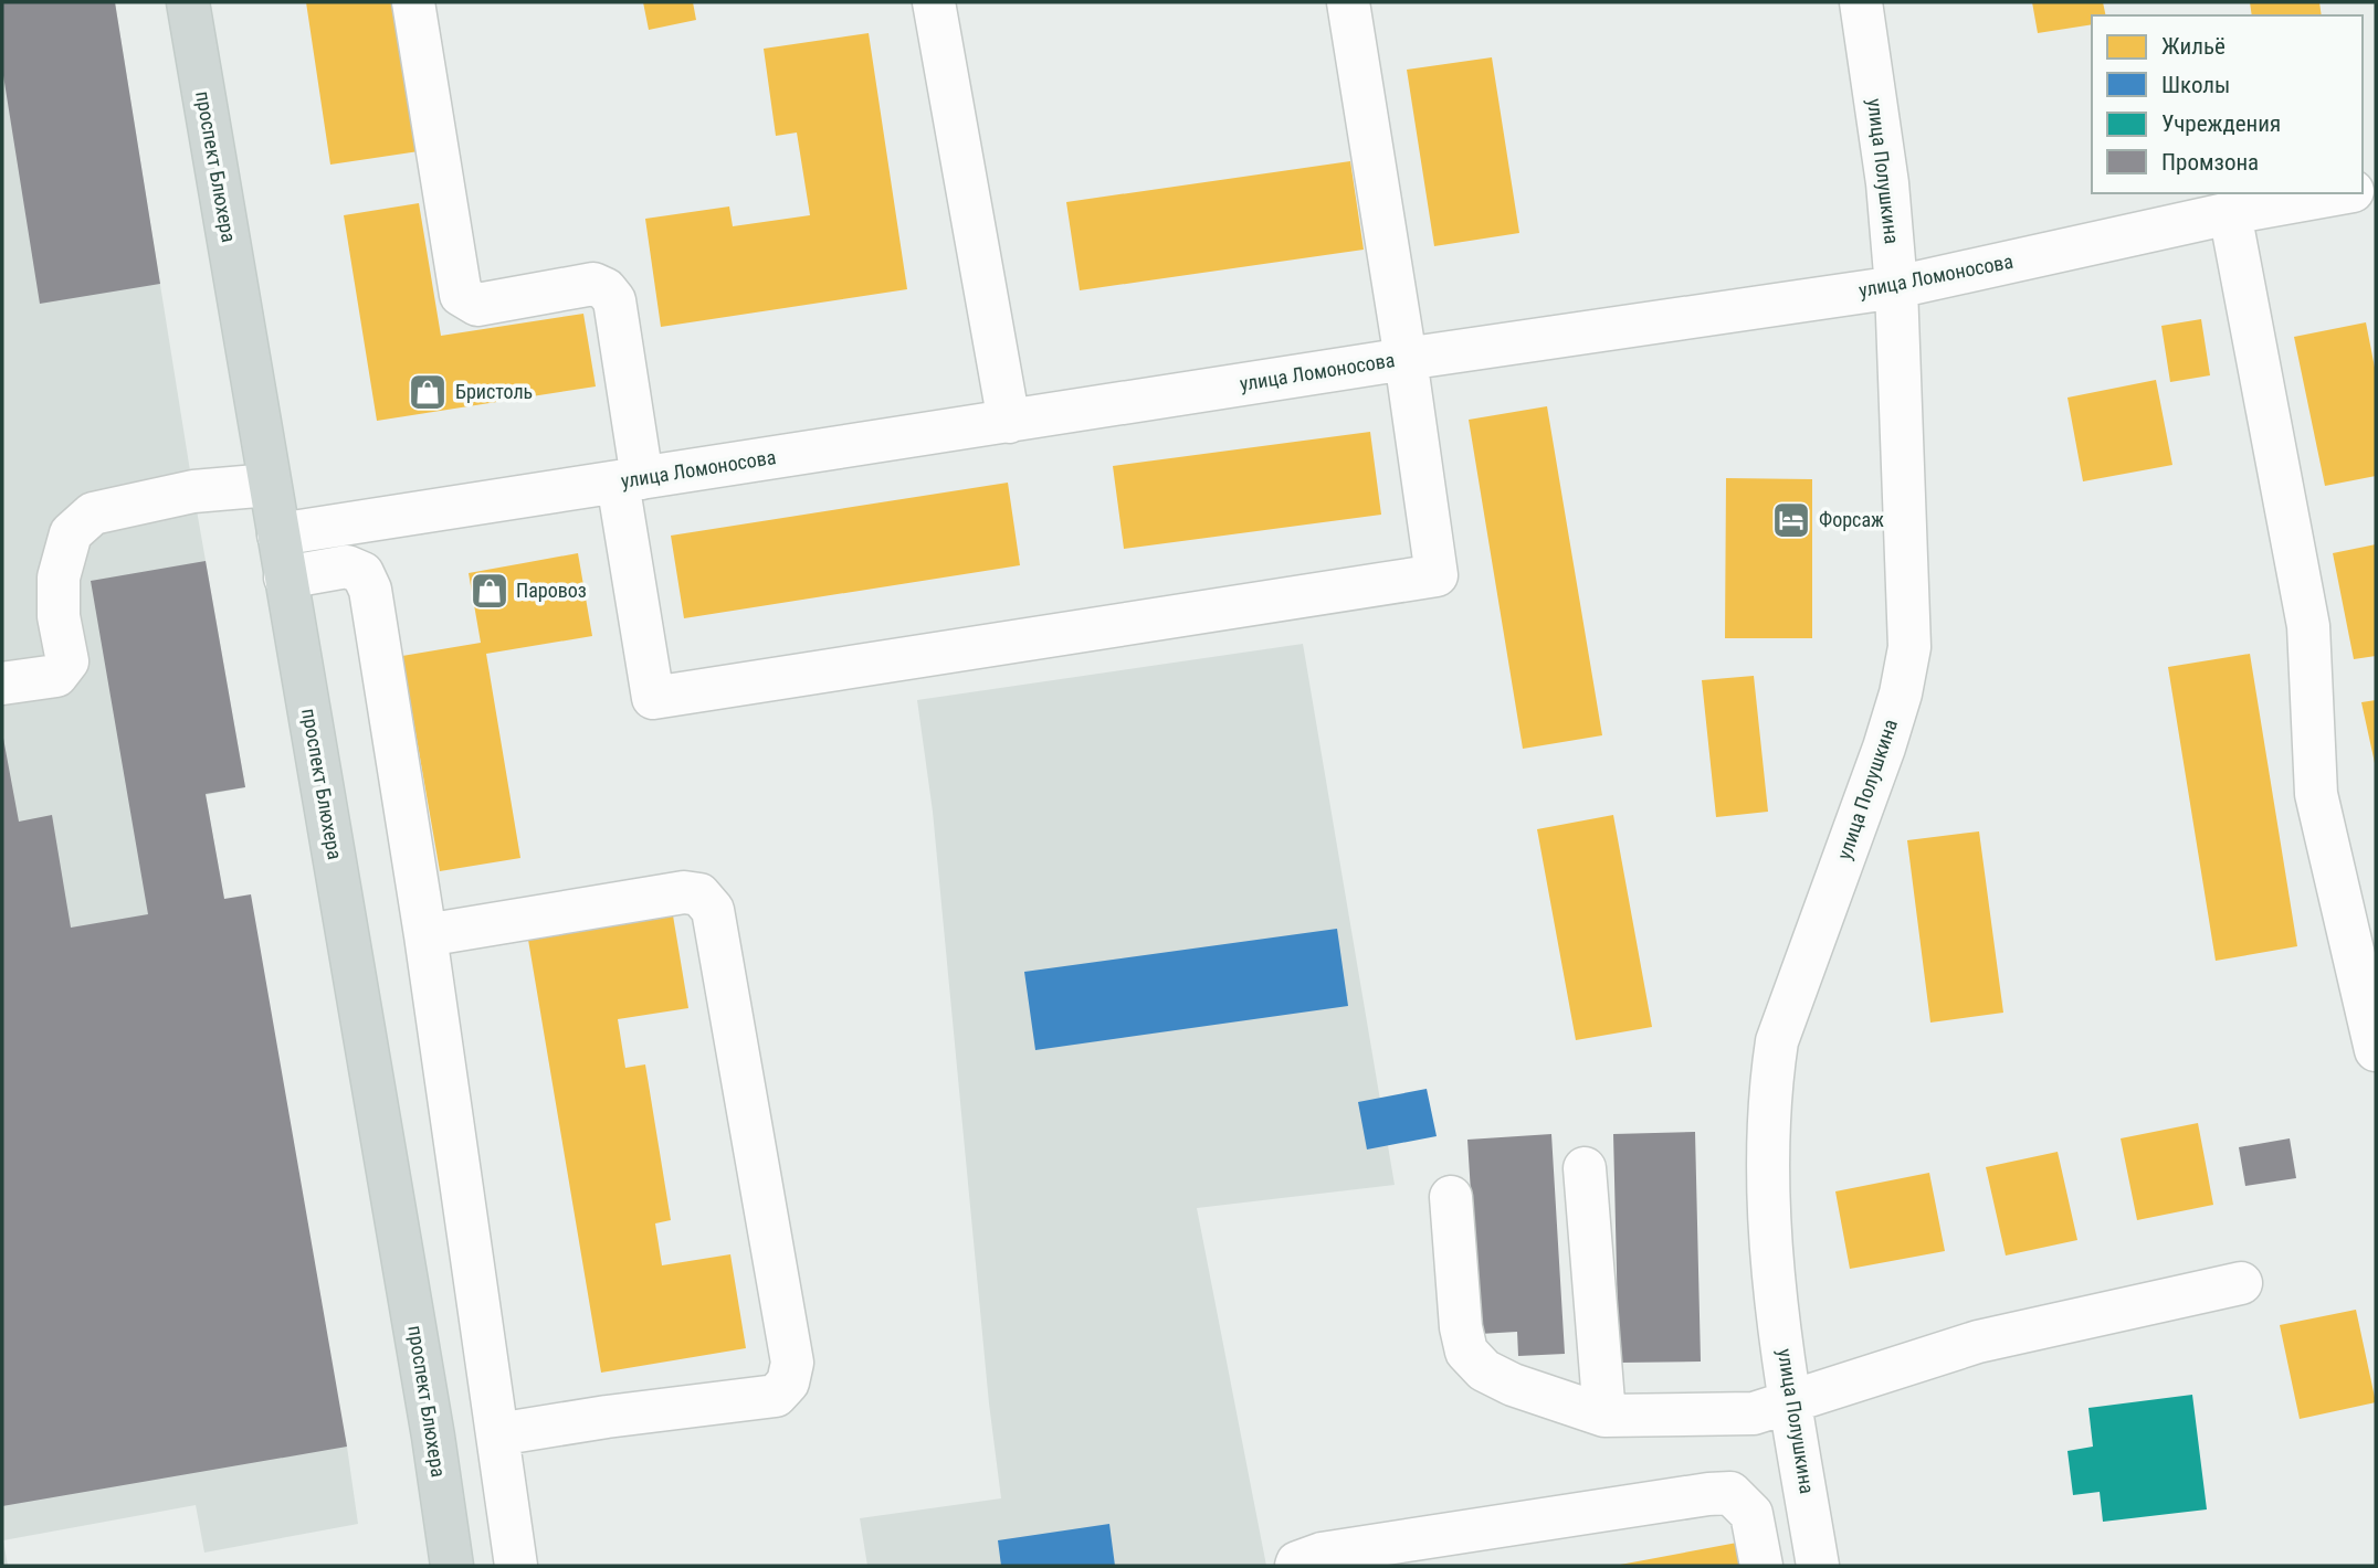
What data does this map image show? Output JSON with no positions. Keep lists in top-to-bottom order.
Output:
{
  "streets": {
    "main road": ["проспект Блюхера"],
    "street": ["улица Полушкина", "улица Ломоносова"]
  },
  "crossings": [
    ["проспект Блюхера", "улица Ломоносова"],
    ["улица Полушкина", "улица Ломоносова"]
  ],
  "places": {
    "shop": ["Бристоль", "Паровоз"],
    "hotel": ["Форсаж"]
  },
  "legend": [
    "Жильё",
    "Школы",
    "Учреждения",
    "Промзона"
  ]
}
